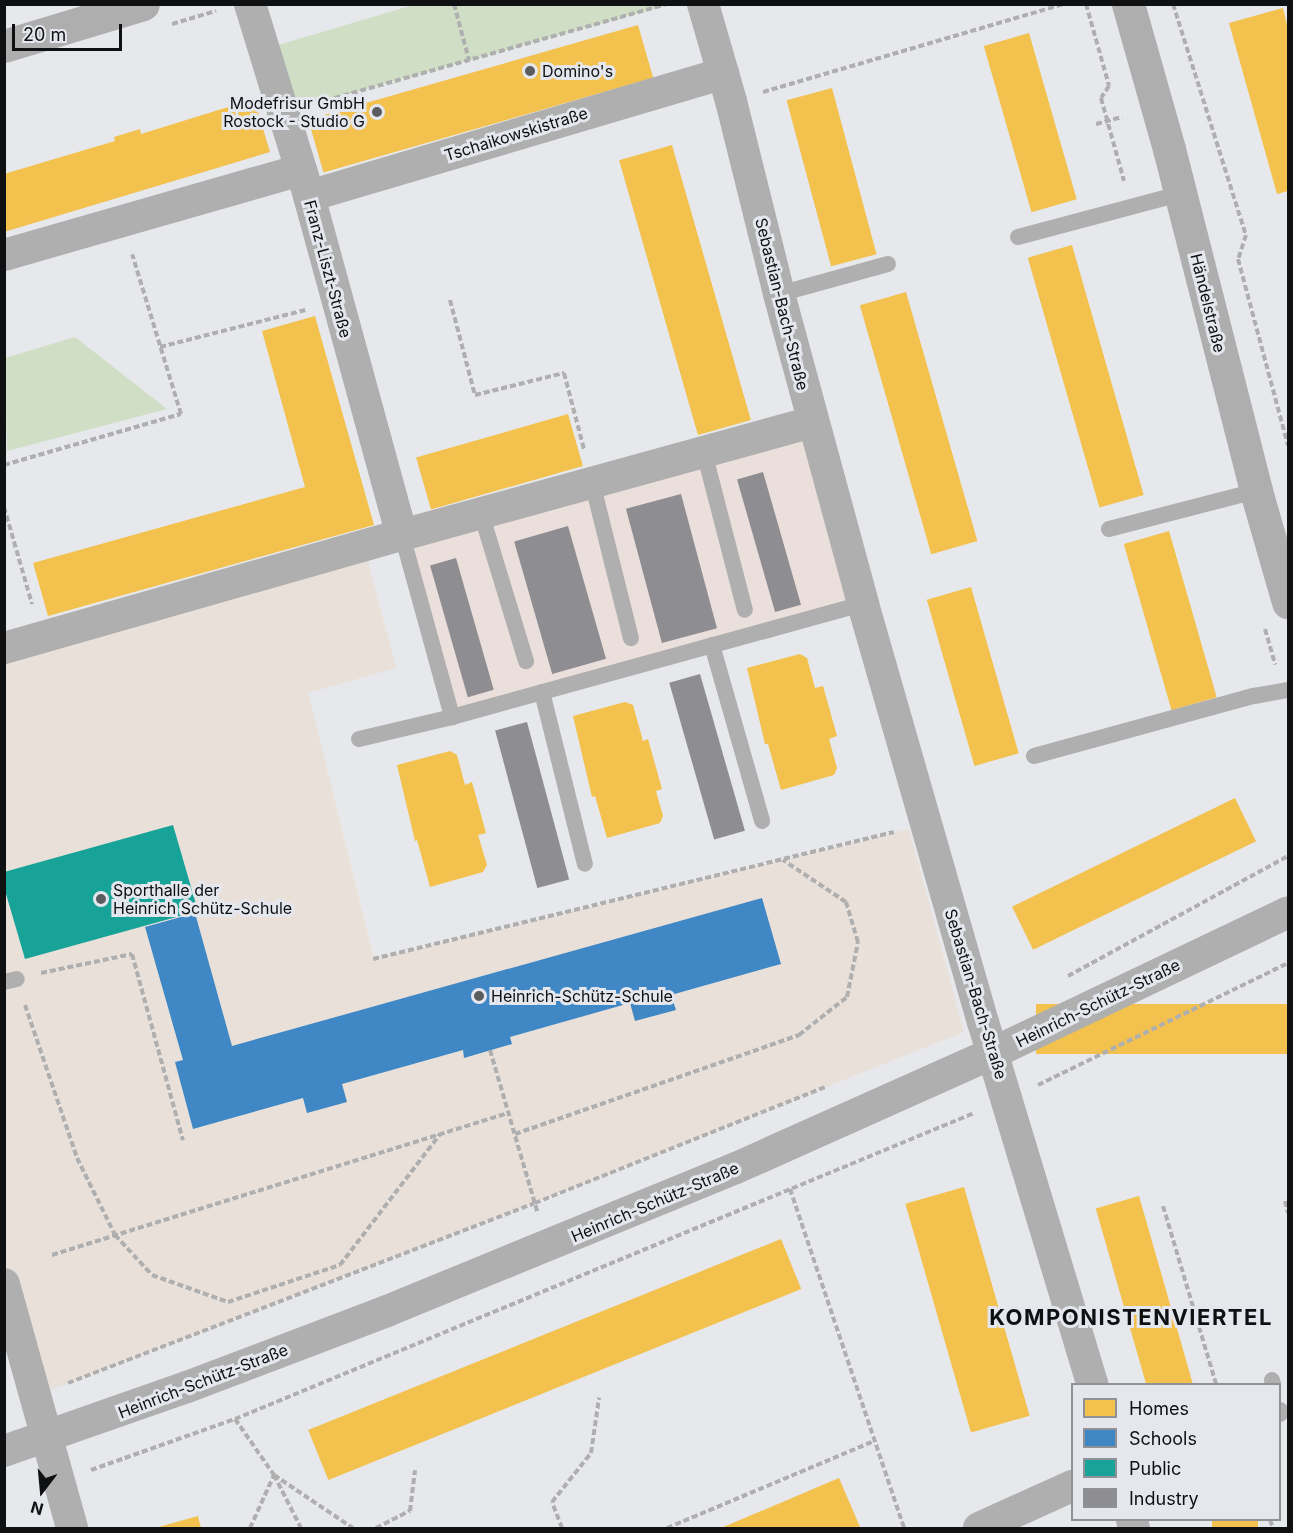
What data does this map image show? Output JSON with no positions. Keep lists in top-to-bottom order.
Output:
{
  "streets": {
    "street": [
      "Tschaikowskistraße",
      "Franz-Liszt-Straße",
      "Händelstraße",
      "Sebastian-Bach-Straße",
      "Heinrich-Schütz-Straße"
    ]
  },
  "crossings": [
    ["Tschaikowskistraße", "Franz-Liszt-Straße"],
    ["Tschaikowskistraße", "Sebastian-Bach-Straße"],
    ["Sebastian-Bach-Straße", "Heinrich-Schütz-Straße"]
  ],
  "districts": ["KOMPONISTENVIERTEL"],
  "places": [
    "Domino's",
    "Modefrisur GmbH Rostock - Studio G",
    "Sporthalle der Heinrich Schütz-Schule",
    "Heinrich-Schütz-Schule"
  ],
  "legend": [
    "Homes",
    "Schools",
    "Public",
    "Industry"
  ],
  "scale_bar": "20 m",
  "north": "bottom"
}
